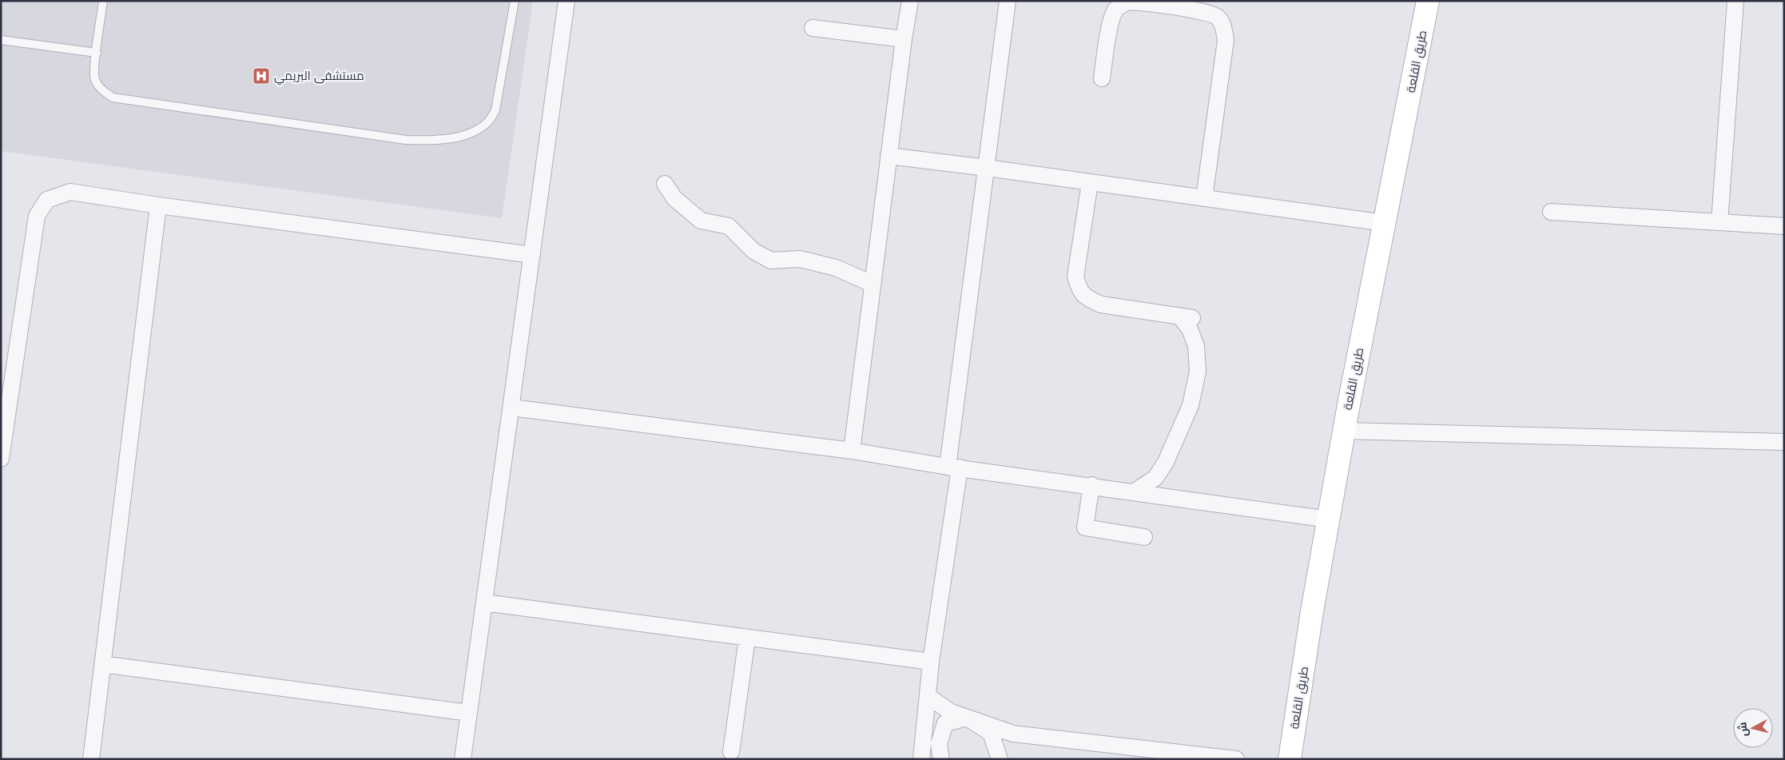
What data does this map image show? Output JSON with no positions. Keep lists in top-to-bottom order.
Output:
{
  "streets": {
    "street": ["طريق القلعة"]
  },
  "places": {
    "hospital": ["مستشفى البريمي"]
  },
  "north": "left"
}
